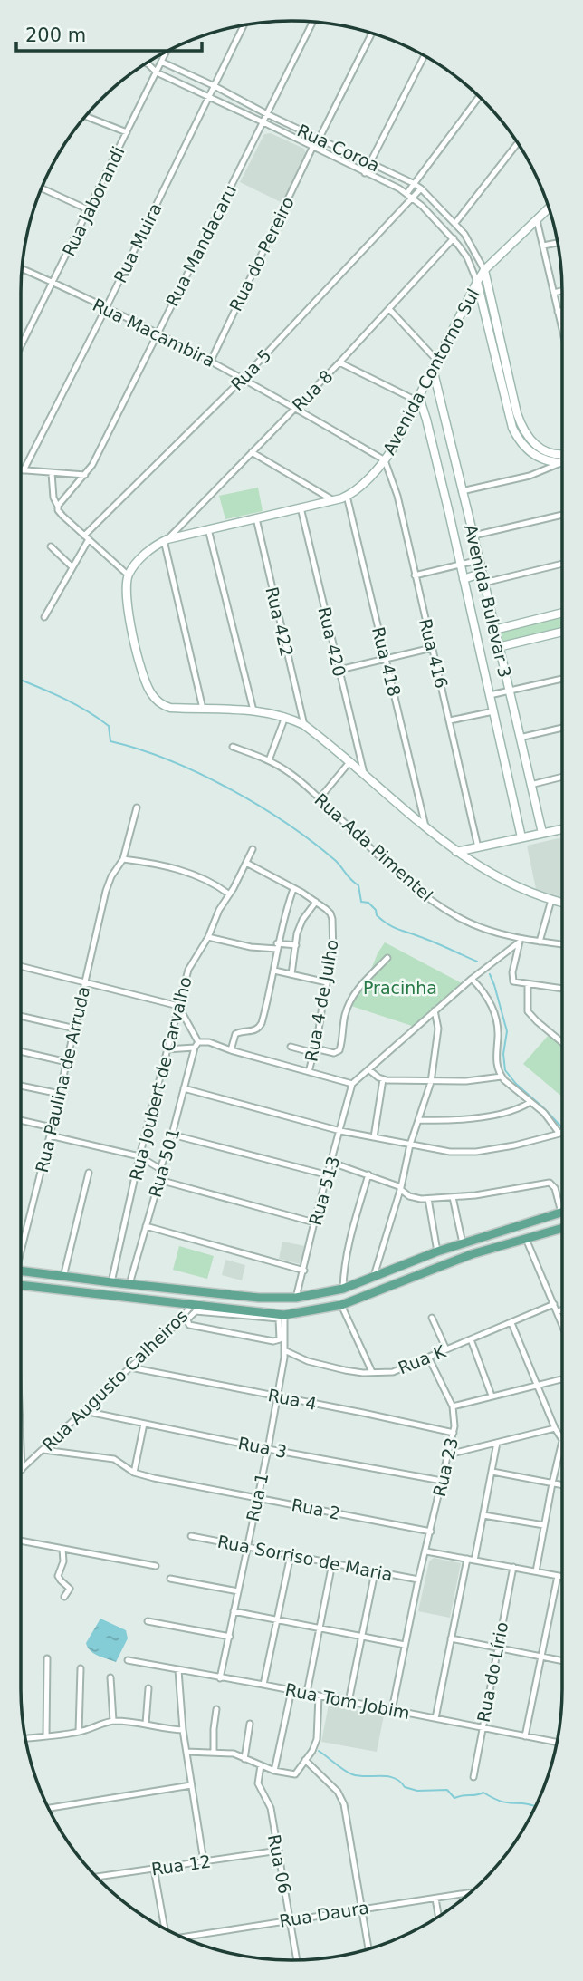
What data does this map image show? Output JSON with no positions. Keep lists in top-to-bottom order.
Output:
{
  "streets": {
    "street": [
      "Rua Coroa",
      "Rua Jaborandi",
      "Rua Muira",
      "Rua Mandacaru",
      "Rua do Pereiro",
      "Rua Macambira",
      "Rua 5",
      "Avenida Contorno Sul",
      "Rua 8",
      "Avenida Bulevar 3",
      "Rua 422",
      "Rua 420",
      "Rua 416",
      "Rua 418",
      "Rua Ada Pimentel",
      "Rua 4 de Julho",
      "Rua Joubert de Carvalho",
      "Rua Paulina de Arruda",
      "Rua 501",
      "Rua 513",
      "Rua K",
      "Rua Augusto Calheiros",
      "Rua 4",
      "Rua 3",
      "Rua 23",
      "Rua 1",
      "Rua 2",
      "Rua Sorriso de Maria",
      "Rua do Lírio",
      "Rua Tom Jobim",
      "Rua 06",
      "Rua 12",
      "Rua Daura"
    ]
  },
  "crossings": [
    ["Rua Coroa", "Rua Jaborandi"],
    ["Rua Coroa", "Rua Muira"],
    ["Rua Coroa", "Rua Mandacaru"],
    ["Rua Coroa", "Rua do Pereiro"],
    ["Rua Coroa", "Rua 5"],
    ["Rua Coroa", "Avenida Contorno Sul"],
    ["Rua Coroa", "Rua 8"],
    ["Rua Jaborandi", "Rua Macambira"],
    ["Rua Muira", "Rua Macambira"],
    ["Rua Mandacaru", "Rua Macambira"],
    ["Rua do Pereiro", "Rua Macambira"],
    ["Rua Macambira", "Rua 5"],
    ["Rua Macambira", "Avenida Contorno Sul"],
    ["Rua Macambira", "Rua 8"],
    ["Rua Macambira", "Rua 416"],
    ["Avenida Contorno Sul", "Rua 8"],
    ["Avenida Contorno Sul", "Avenida Bulevar 3"],
    ["Avenida Contorno Sul", "Rua 422"],
    ["Avenida Contorno Sul", "Rua 420"],
    ["Avenida Contorno Sul", "Rua 416"],
    ["Avenida Contorno Sul", "Rua 418"],
    ["Rua 4 de Julho", "Rua Joubert de Carvalho"],
    ["Rua Paulina de Arruda", "Rua Augusto Calheiros"],
    ["Rua K", "Rua 23"],
    ["Rua K", "Rua 1"],
    ["Rua Augusto Calheiros", "Rua 4"],
    ["Rua Augusto Calheiros", "Rua 3"],
    ["Rua Augusto Calheiros", "Rua 2"],
    ["Rua 4", "Rua 23"],
    ["Rua 4", "Rua 1"],
    ["Rua 3", "Rua 23"],
    ["Rua 3", "Rua 1"],
    ["Rua 23", "Rua 2"],
    ["Rua 23", "Rua Sorriso de Maria"],
    ["Rua 23", "Rua Tom Jobim"],
    ["Rua 1", "Rua 2"],
    ["Rua 1", "Rua Sorriso de Maria"],
    ["Rua 1", "Rua Tom Jobim"],
    ["Rua do Lírio", "Rua Tom Jobim"],
    ["Rua 06", "Rua 12"],
    ["Rua 06", "Rua Daura"]
  ],
  "parks": ["Pracinha"],
  "scale_bar": "200 m"
}
